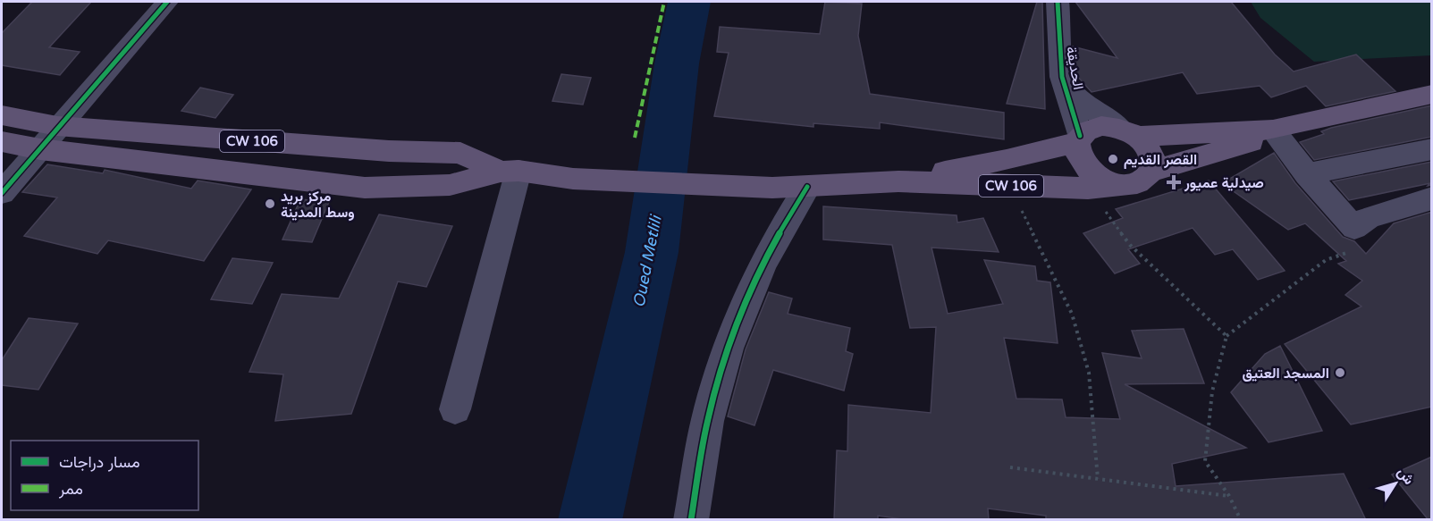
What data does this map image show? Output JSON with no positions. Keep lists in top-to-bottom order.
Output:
{
  "streets": {
    "main road": ["CW 106"],
    "street": ["الحديقة"]
  },
  "crossings": [
    ["الحديقة", "CW 106"]
  ],
  "water": ["Oued Metlili"],
  "places": {
    "other": ["القصر القديم", "مركز بريد وسط المدينة", "المسجد العتيق"],
    "health": ["صيدلية عميور"]
  },
  "legend": ["مسار دراجات", "ممر"],
  "north": "top right"
}
